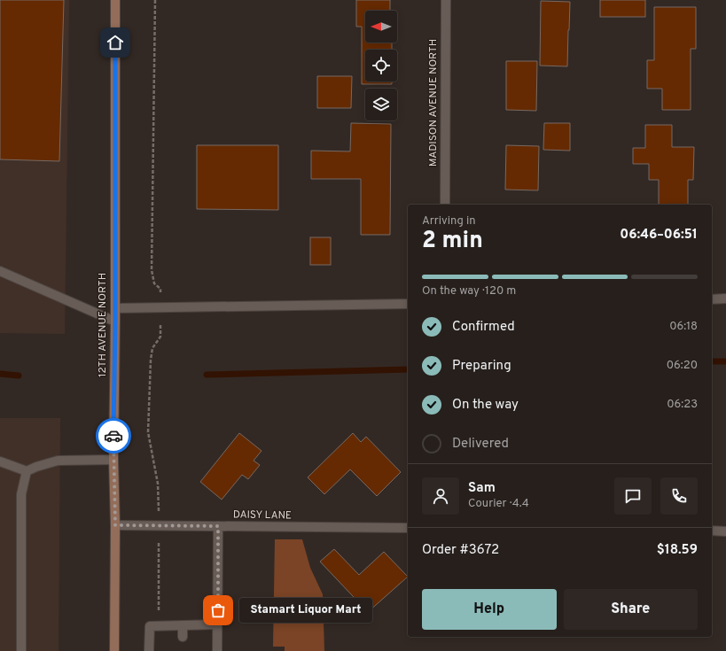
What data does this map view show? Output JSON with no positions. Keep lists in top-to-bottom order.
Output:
{
  "streets": {
    "main road": ["12TH AVENUE NORTH"],
    "street": ["MADISON AVENUE NORTH", "DAISY LANE"]
  },
  "crossings": [
    ["12TH AVENUE NORTH", "DAISY LANE"]
  ],
  "places": ["Stamart Liquor Mart"],
  "north": "left",
  "page": {
    "heading": ["2 min", "Arriving in", "06:46–06:51"],
    "panel": [
      "Sam",
      "Courier · 4.4",
      "Order #3672",
      "$18.59"
    ],
    "bar": "On the way · 120 m",
    "list": [
      ["Confirmed", "06:18"],
      ["Preparing", "06:20"],
      ["On the way", "06:23"],
      "Delivered"
    ],
    "buttons": ["Help", "Share"],
    "bubble": "Stamart Liquor Mart"
  }
}
